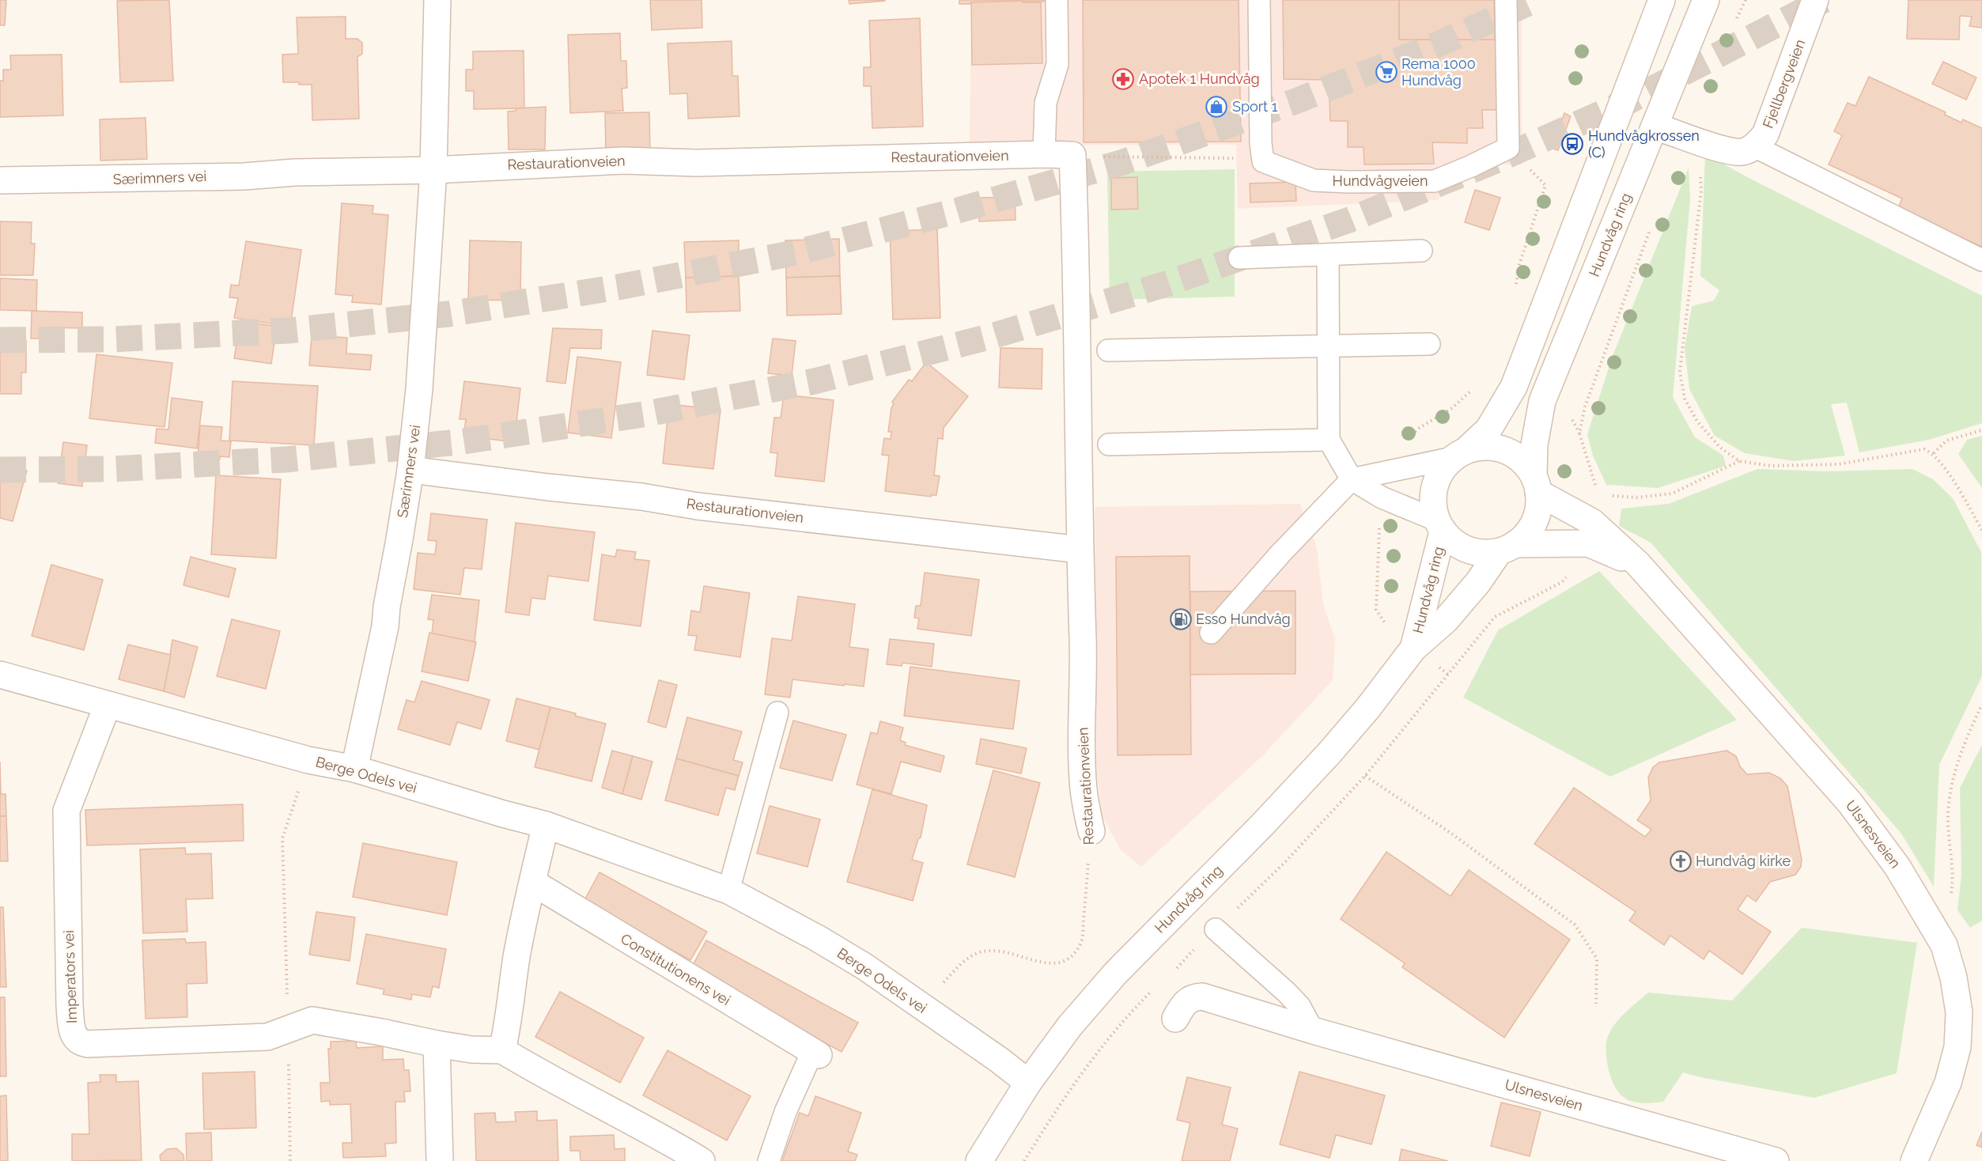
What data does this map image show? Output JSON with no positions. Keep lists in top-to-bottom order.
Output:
{
  "streets": {
    "street": [
      "Fjellbergveien",
      "Restaurationveien",
      "Særimners vei",
      "Hundvåg ring",
      "Berge Odels vei",
      "Ulsnesveien",
      "Constitutionens vei",
      "Imperators vei"
    ],
    "lane": ["Hundvågveien"]
  },
  "crossings": [
    ["Restaurationveien", "Særimners vei"],
    ["Restaurationveien", "Berge Odels vei"],
    ["Særimners vei", "Berge Odels vei"],
    ["Hundvåg ring", "Berge Odels vei"],
    ["Hundvåg ring", "Ulsnesveien"],
    ["Berge Odels vei", "Imperators vei"]
  ],
  "places": {
    "supermarket": ["Rema 1000 Hundvåg"],
    "pharmacy": ["Apotek 1 Hundvåg"],
    "shop": ["Sport 1"],
    "bus stop": ["Hundvågkrossen (C)"],
    "fuel station": ["Esso Hundvåg"],
    "church": ["Hundvåg kirke"]
  }
}
